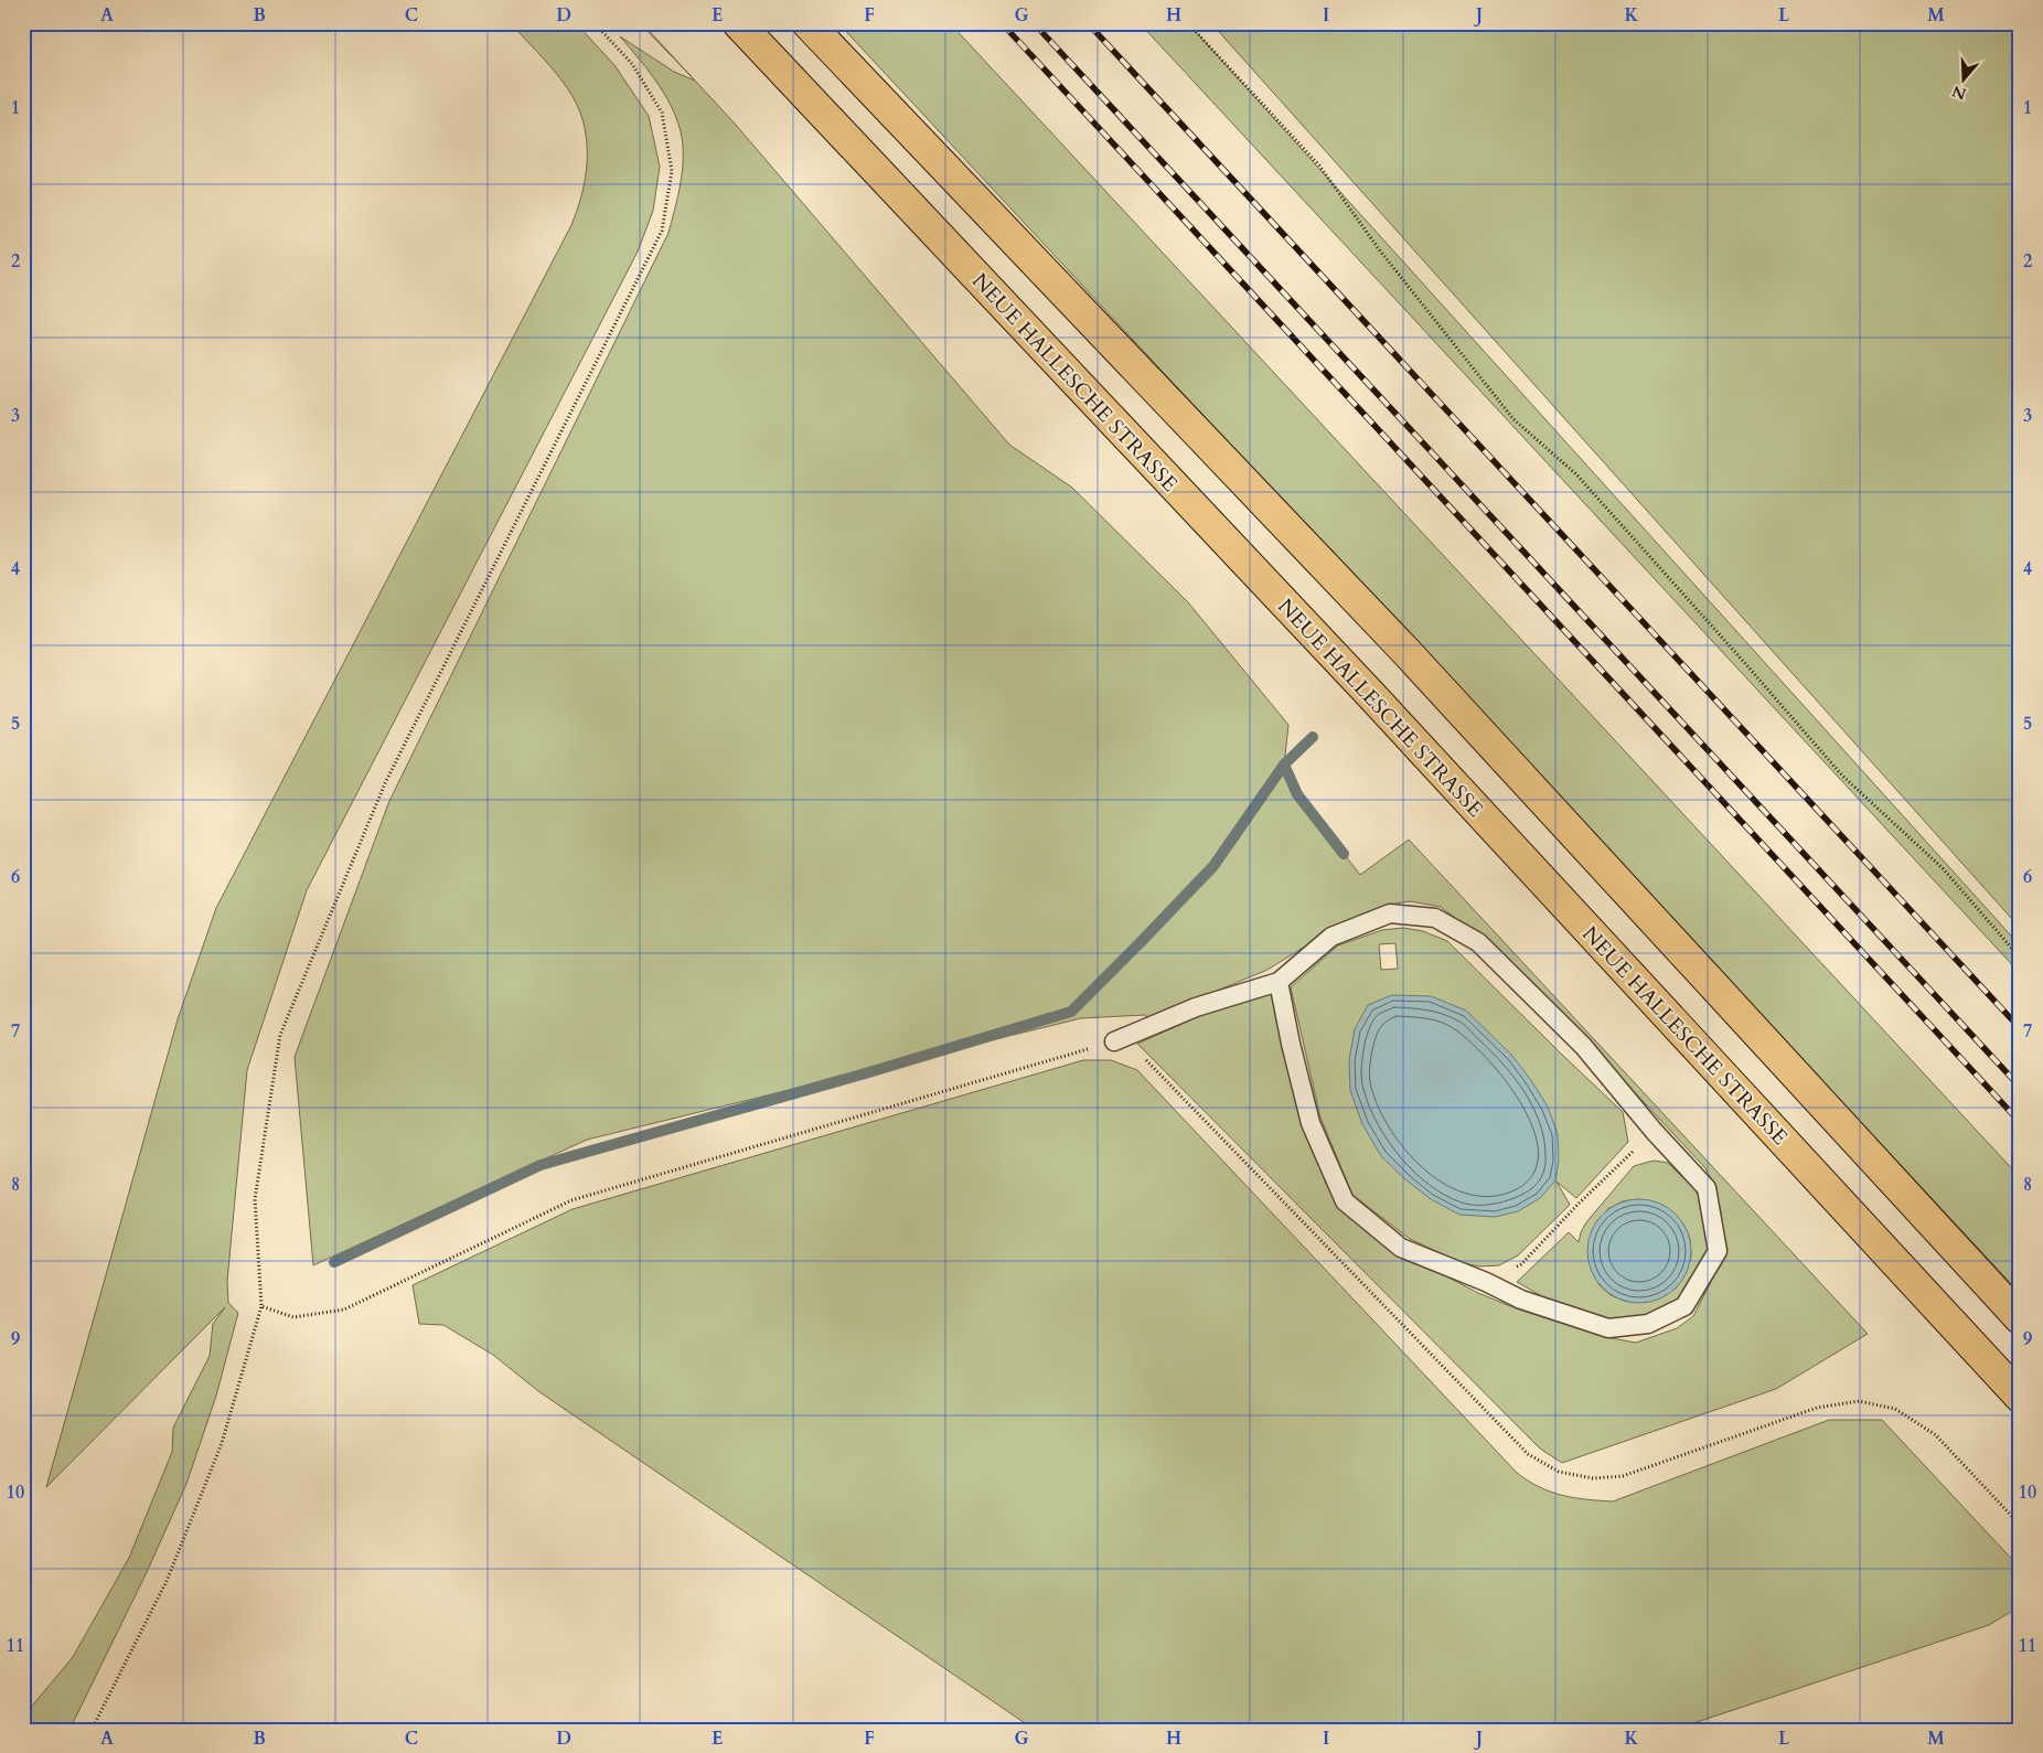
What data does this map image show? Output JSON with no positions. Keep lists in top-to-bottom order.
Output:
{
  "streets": {
    "main road": ["NEUE HALLESCHE STRASSE"]
  },
  "north": "bottom",
  "grid": {
    "columns": [
      "A",
      "B",
      "C",
      "D",
      "E",
      "F",
      "G",
      "H",
      "I",
      "J",
      "K",
      "L",
      "M"
    ],
    "rows": [
      "1",
      "2",
      "3",
      "4",
      "5",
      "6",
      "7",
      "8",
      "9",
      "10",
      "11"
    ]
  }
}
